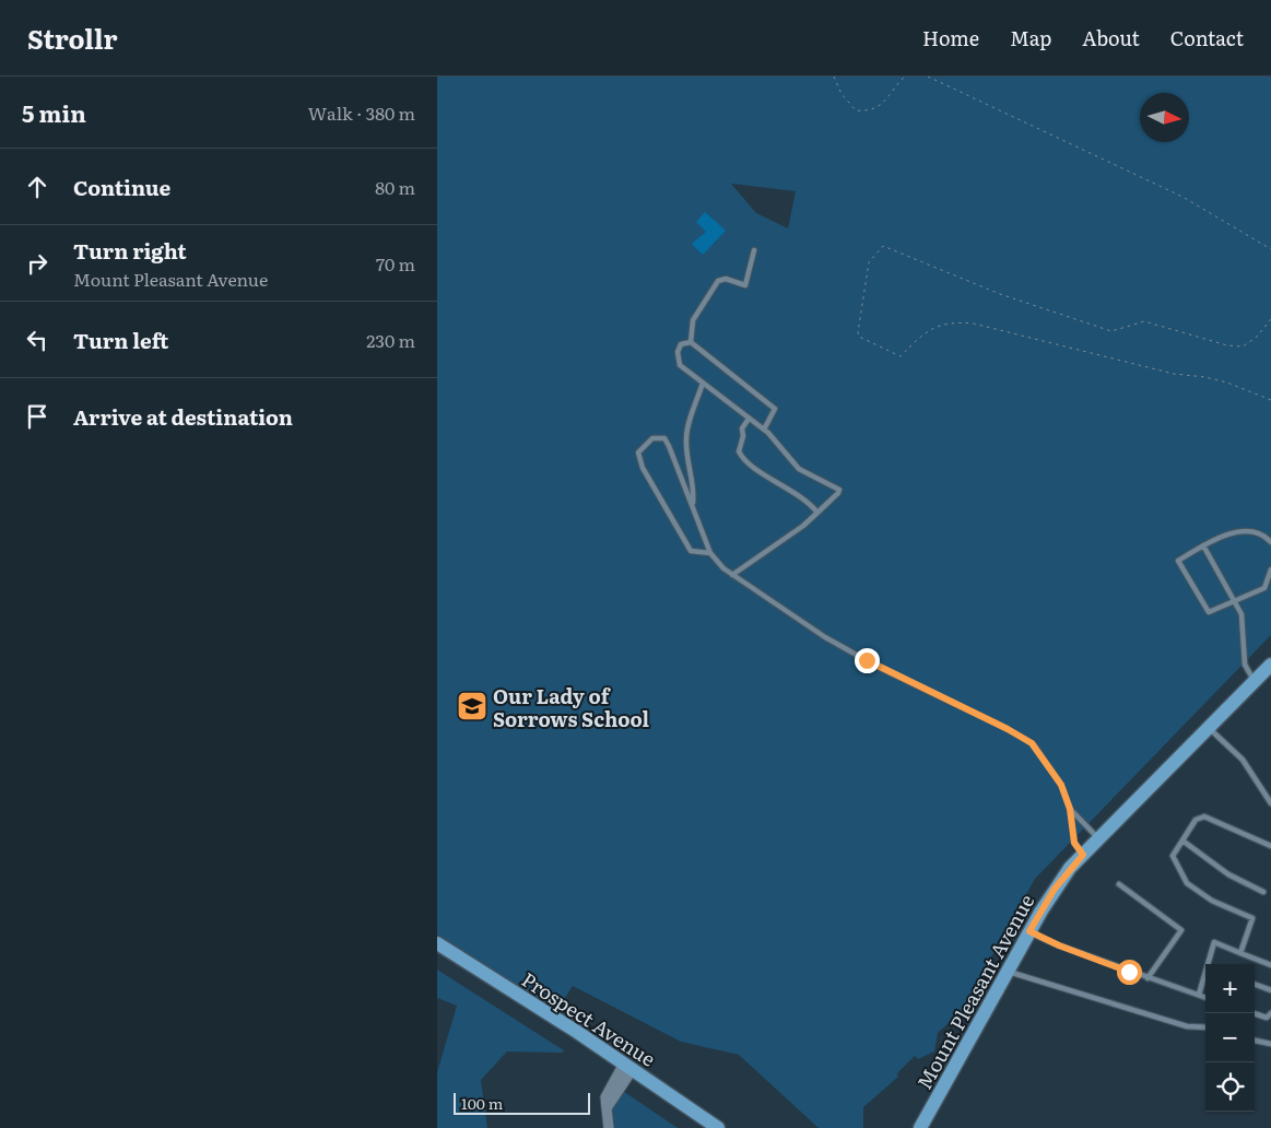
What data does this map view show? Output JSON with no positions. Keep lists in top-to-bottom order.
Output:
{
  "streets": {
    "main road": ["Mount Pleasant Avenue", "Prospect Avenue"]
  },
  "places": {
    "school or university": ["Our Lady of Sorrows School"]
  },
  "scale_bar": "100 m",
  "north": "right",
  "page": {
    "header": "Strollr",
    "nav": [
      "Home",
      "Map",
      "About",
      "Contact"
    ],
    "heading": ["5 min", "Walk · 380 m"],
    "list": [
      ["Continue", "80 m"],
      ["Turn right", "Mount Pleasant Avenue", "70 m"],
      ["Turn left", "230 m"],
      "Arrive at destination"
    ],
    "map_buttons": ["+", "−"],
    "scale": "100 m"
  }
}
